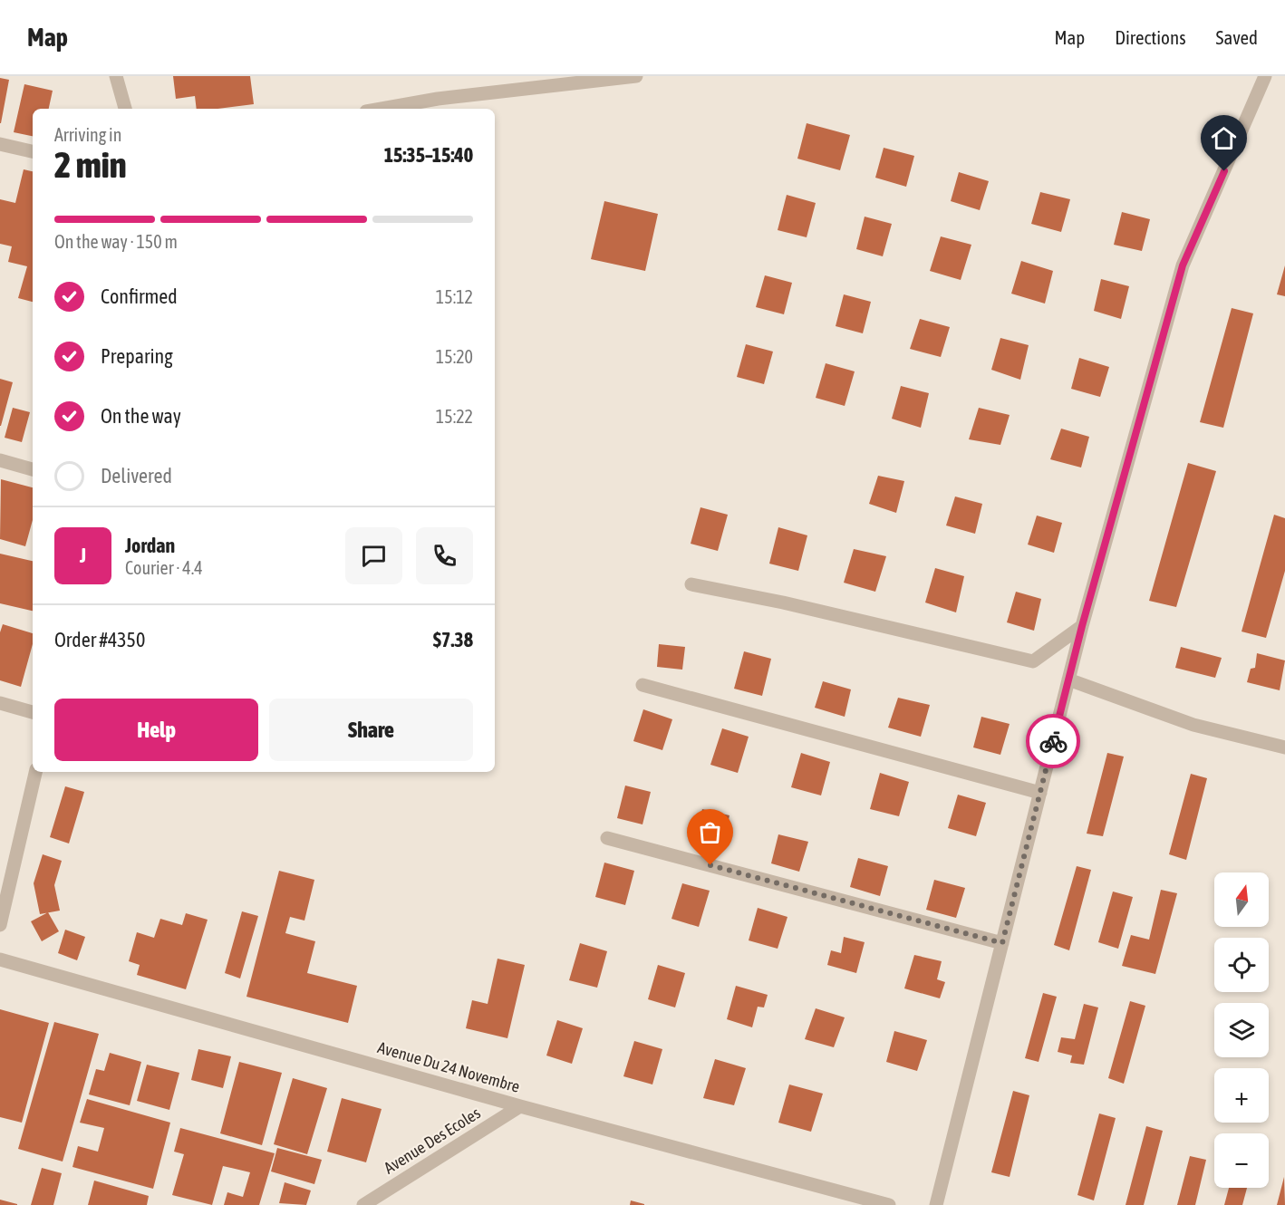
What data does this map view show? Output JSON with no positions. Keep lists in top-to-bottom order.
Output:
{
  "streets": {
    "street": ["Avenue Du 24 Novembre", "Avenue Des Ecoles"]
  },
  "crossings": [
    ["Avenue Du 24 Novembre", "Avenue Des Ecoles"]
  ],
  "north": "top",
  "page": {
    "header": "Map",
    "nav": ["Map", "Directions", "Saved"],
    "heading": ["2 min", "Arriving in", "15:35–15:40"],
    "panel": [
      "Jordan",
      "Courier · 4.4",
      "Order #4350",
      "$7.38"
    ],
    "bar": "On the way · 150 m",
    "list": [
      ["Confirmed", "15:12"],
      ["Preparing", "15:20"],
      ["On the way", "15:22"],
      "Delivered"
    ],
    "round": "J",
    "buttons": ["Help", "Share"],
    "map_buttons": ["+", "−"]
  }
}
